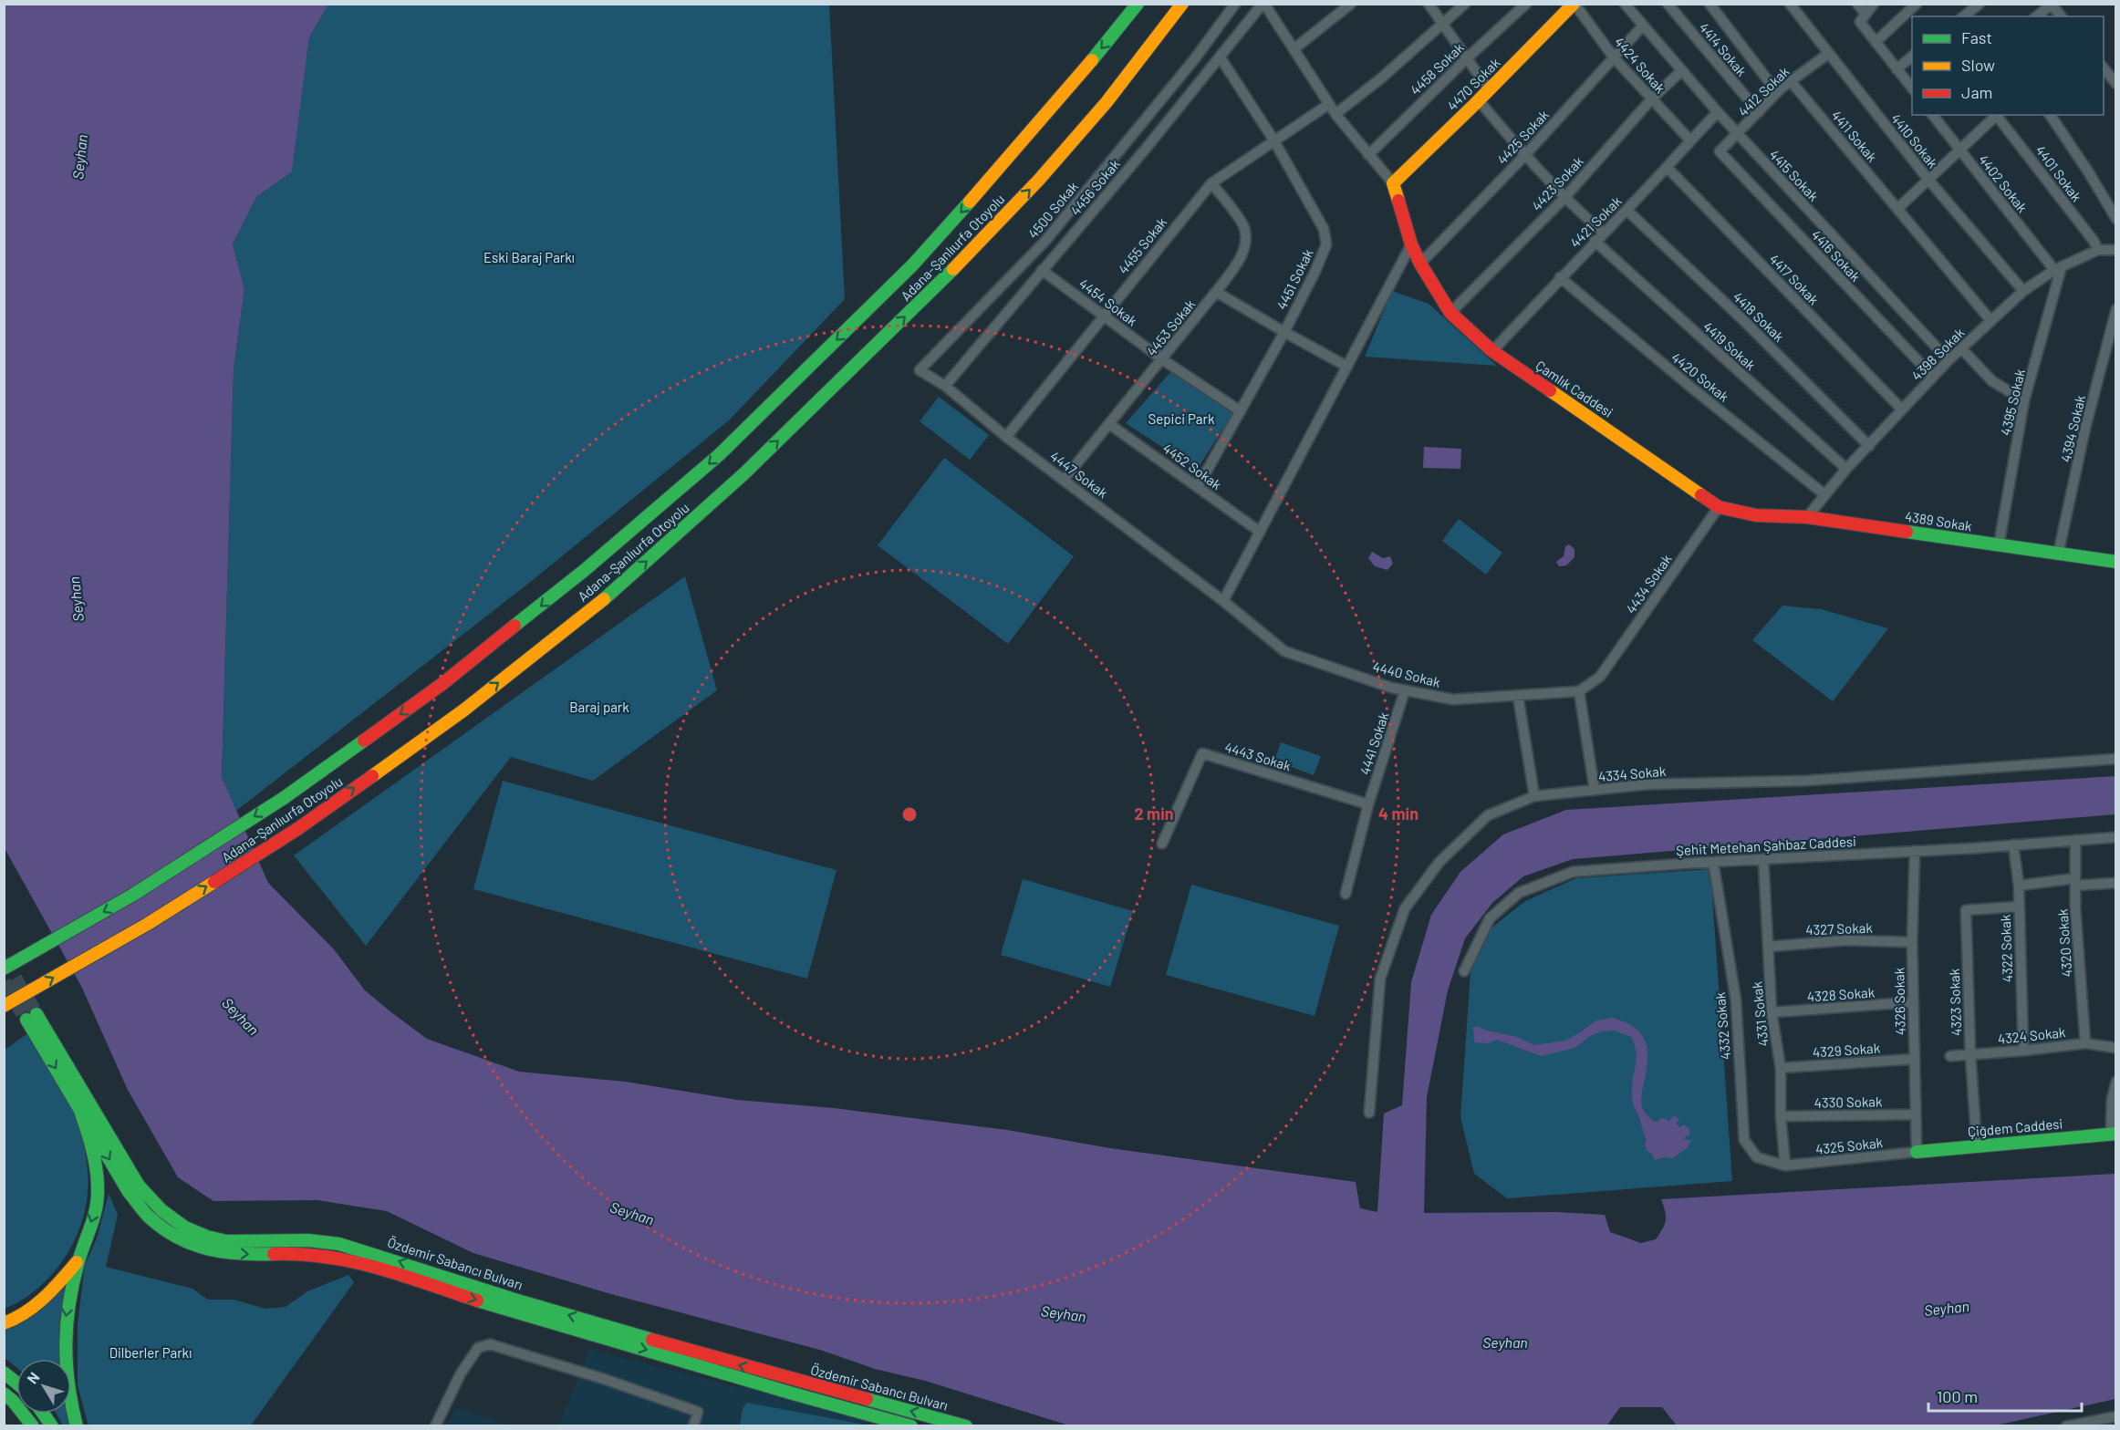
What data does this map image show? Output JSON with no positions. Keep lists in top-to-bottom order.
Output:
{
  "streets": {
    "main road": [
      "4470 Sokak",
      "Adana-Şanlıurfa Otoyolu",
      "Çamlık Caddesi",
      "4389 Sokak",
      "Çiğdem Caddesi",
      "Özdemir Sabancı Bulvarı"
    ],
    "street": [
      "4414 Sokak",
      "4424 Sokak",
      "4458 Sokak",
      "4412 Sokak",
      "4411 Sokak",
      "4425 Sokak",
      "4410 Sokak",
      "4401 Sokak",
      "4415 Sokak",
      "4423 Sokak",
      "4402 Sokak",
      "4456 Sokak",
      "4500 Sokak",
      "4421 Sokak",
      "4455 Sokak",
      "4416 Sokak",
      "4451 Sokak",
      "4417 Sokak",
      "4454 Sokak",
      "4418 Sokak",
      "4453 Sokak",
      "4419 Sokak",
      "4398 Sokak",
      "4420 Sokak",
      "4395 Sokak",
      "4394 Sokak",
      "4452 Sokak",
      "4447 Sokak",
      "4434 Sokak",
      "4440 Sokak",
      "4441 Sokak",
      "4443 Sokak",
      "4334 Sokak",
      "Şehit Metehan Şahbaz Caddesi",
      "4327 Sokak",
      "4320 Sokak",
      "4322 Sokak",
      "4328 Sokak",
      "4326 Sokak",
      "4323 Sokak",
      "4331 Sokak",
      "4332 Sokak",
      "4324 Sokak",
      "4329 Sokak",
      "4330 Sokak",
      "4325 Sokak"
    ]
  },
  "crossings": [
    ["4414 Sokak", "4412 Sokak"],
    ["4424 Sokak", "4470 Sokak"],
    ["4424 Sokak", "4425 Sokak"],
    ["4424 Sokak", "4423 Sokak"],
    ["4424 Sokak", "4421 Sokak"],
    ["4458 Sokak", "Çamlık Caddesi"],
    ["4470 Sokak", "Çamlık Caddesi"],
    ["4412 Sokak", "4411 Sokak"],
    ["4412 Sokak", "4410 Sokak"],
    ["4412 Sokak", "4415 Sokak"],
    ["4412 Sokak", "4416 Sokak"],
    ["4411 Sokak", "4398 Sokak"],
    ["4425 Sokak", "4415 Sokak"],
    ["4425 Sokak", "Çamlık Caddesi"],
    ["4410 Sokak", "4398 Sokak"],
    ["4401 Sokak", "4398 Sokak"],
    ["4415 Sokak", "4423 Sokak"],
    ["4415 Sokak", "4421 Sokak"],
    ["4415 Sokak", "4398 Sokak"],
    ["4423 Sokak", "Çamlık Caddesi"],
    ["4402 Sokak", "4398 Sokak"],
    ["4402 Sokak", "4395 Sokak"],
    ["4456 Sokak", "4451 Sokak"],
    ["4456 Sokak", "4454 Sokak"],
    ["4456 Sokak", "Çamlık Caddesi"],
    ["4456 Sokak", "4447 Sokak"],
    ["4500 Sokak", "4447 Sokak"],
    ["4421 Sokak", "4417 Sokak"],
    ["4421 Sokak", "4418 Sokak"],
    ["4421 Sokak", "4419 Sokak"],
    ["4421 Sokak", "4420 Sokak"],
    ["4421 Sokak", "Çamlık Caddesi"],
    ["4455 Sokak", "4451 Sokak"],
    ["4455 Sokak", "4454 Sokak"],
    ["4455 Sokak", "4453 Sokak"],
    ["4455 Sokak", "Çamlık Caddesi"],
    ["4455 Sokak", "4447 Sokak"],
    ["4416 Sokak", "4398 Sokak"],
    ["4451 Sokak", "4454 Sokak"],
    ["4451 Sokak", "4452 Sokak"],
    ["4417 Sokak", "4398 Sokak"],
    ["4454 Sokak", "4453 Sokak"],
    ["4418 Sokak", "4398 Sokak"],
    ["4453 Sokak", "4452 Sokak"],
    ["4453 Sokak", "4447 Sokak"],
    ["4419 Sokak", "4398 Sokak"],
    ["4398 Sokak", "4420 Sokak"],
    ["4398 Sokak", "4395 Sokak"],
    ["4398 Sokak", "4389 Sokak"],
    ["Çamlık Caddesi", "4389 Sokak"],
    ["Çamlık Caddesi", "4434 Sokak"],
    ["4395 Sokak", "4389 Sokak"],
    ["4394 Sokak", "4389 Sokak"],
    ["4447 Sokak", "4440 Sokak"],
    ["4434 Sokak", "4440 Sokak"],
    ["4440 Sokak", "4441 Sokak"],
    ["4441 Sokak", "4443 Sokak"],
    ["Şehit Metehan Şahbaz Caddesi", "4320 Sokak"],
    ["Şehit Metehan Şahbaz Caddesi", "4322 Sokak"],
    ["Şehit Metehan Şahbaz Caddesi", "4326 Sokak"],
    ["Şehit Metehan Şahbaz Caddesi", "4331 Sokak"],
    ["Şehit Metehan Şahbaz Caddesi", "4332 Sokak"],
    ["4327 Sokak", "4326 Sokak"],
    ["4327 Sokak", "4331 Sokak"],
    ["4320 Sokak", "4324 Sokak"],
    ["4322 Sokak", "4323 Sokak"],
    ["4322 Sokak", "4324 Sokak"],
    ["4328 Sokak", "4326 Sokak"],
    ["4328 Sokak", "4331 Sokak"],
    ["4326 Sokak", "4329 Sokak"],
    ["4326 Sokak", "4330 Sokak"],
    ["4326 Sokak", "Çiğdem Caddesi"],
    ["4326 Sokak", "4325 Sokak"],
    ["4323 Sokak", "4324 Sokak"],
    ["4323 Sokak", "Çiğdem Caddesi"],
    ["4331 Sokak", "4332 Sokak"],
    ["4331 Sokak", "4329 Sokak"],
    ["4331 Sokak", "4330 Sokak"],
    ["4331 Sokak", "4325 Sokak"],
    ["4332 Sokak", "4325 Sokak"],
    ["Çiğdem Caddesi", "4325 Sokak"]
  ],
  "water": ["Seyhan"],
  "parks": [
    "Eski Baraj Parkı",
    "Sepici Park",
    "Baraj park",
    "Dilberler Parkı"
  ],
  "legend": ["Fast", "Slow", "Jam"],
  "scale_bar": "100 m",
  "north": "top left",
  "rings": ["2 min", "4 min"]
}
